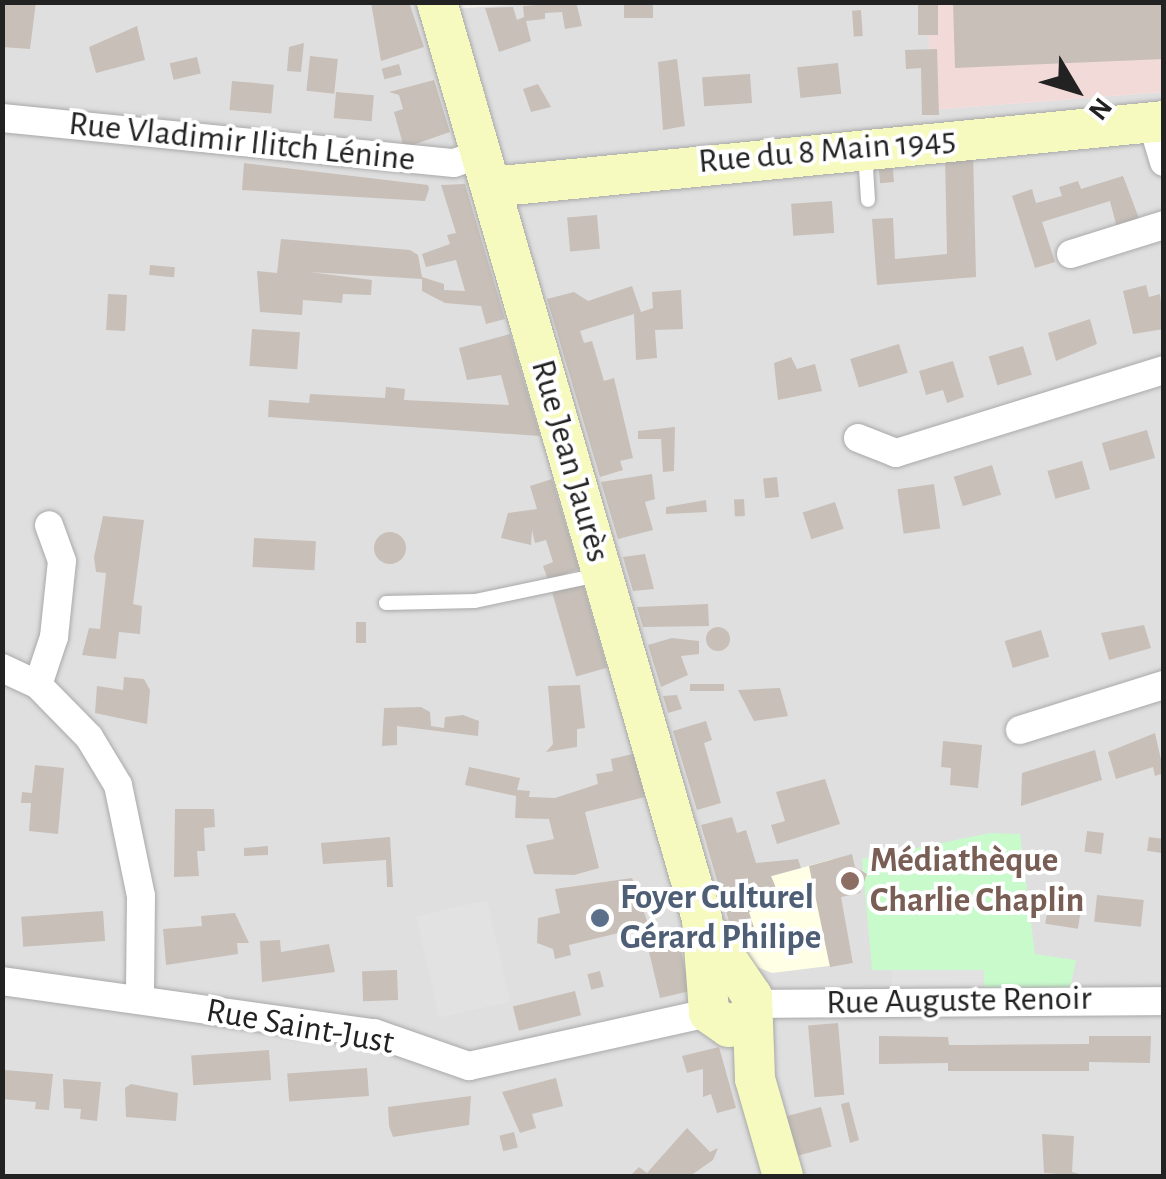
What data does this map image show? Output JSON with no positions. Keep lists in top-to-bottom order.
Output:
{
  "streets": {
    "main road": ["Rue du 8 Main 1945", "Rue Jean Jaurès"],
    "street": ["Rue Vladimir Ilitch Lénine", "Rue Auguste Renoir", "Rue Saint-Just"]
  },
  "crossings": [
    ["Rue Vladimir Ilitch Lénine", "Rue du 8 Main 1945"],
    ["Rue Vladimir Ilitch Lénine", "Rue Jean Jaurès"],
    ["Rue du 8 Main 1945", "Rue Jean Jaurès"],
    ["Rue Jean Jaurès", "Rue Auguste Renoir"],
    ["Rue Jean Jaurès", "Rue Saint-Just"],
    ["Rue Auguste Renoir", "Rue Saint-Just"]
  ],
  "places": ["Médiathèque Charlie Chaplin", "Foyer Culturel Gérard Philipe"],
  "north": "bottom right"
}
